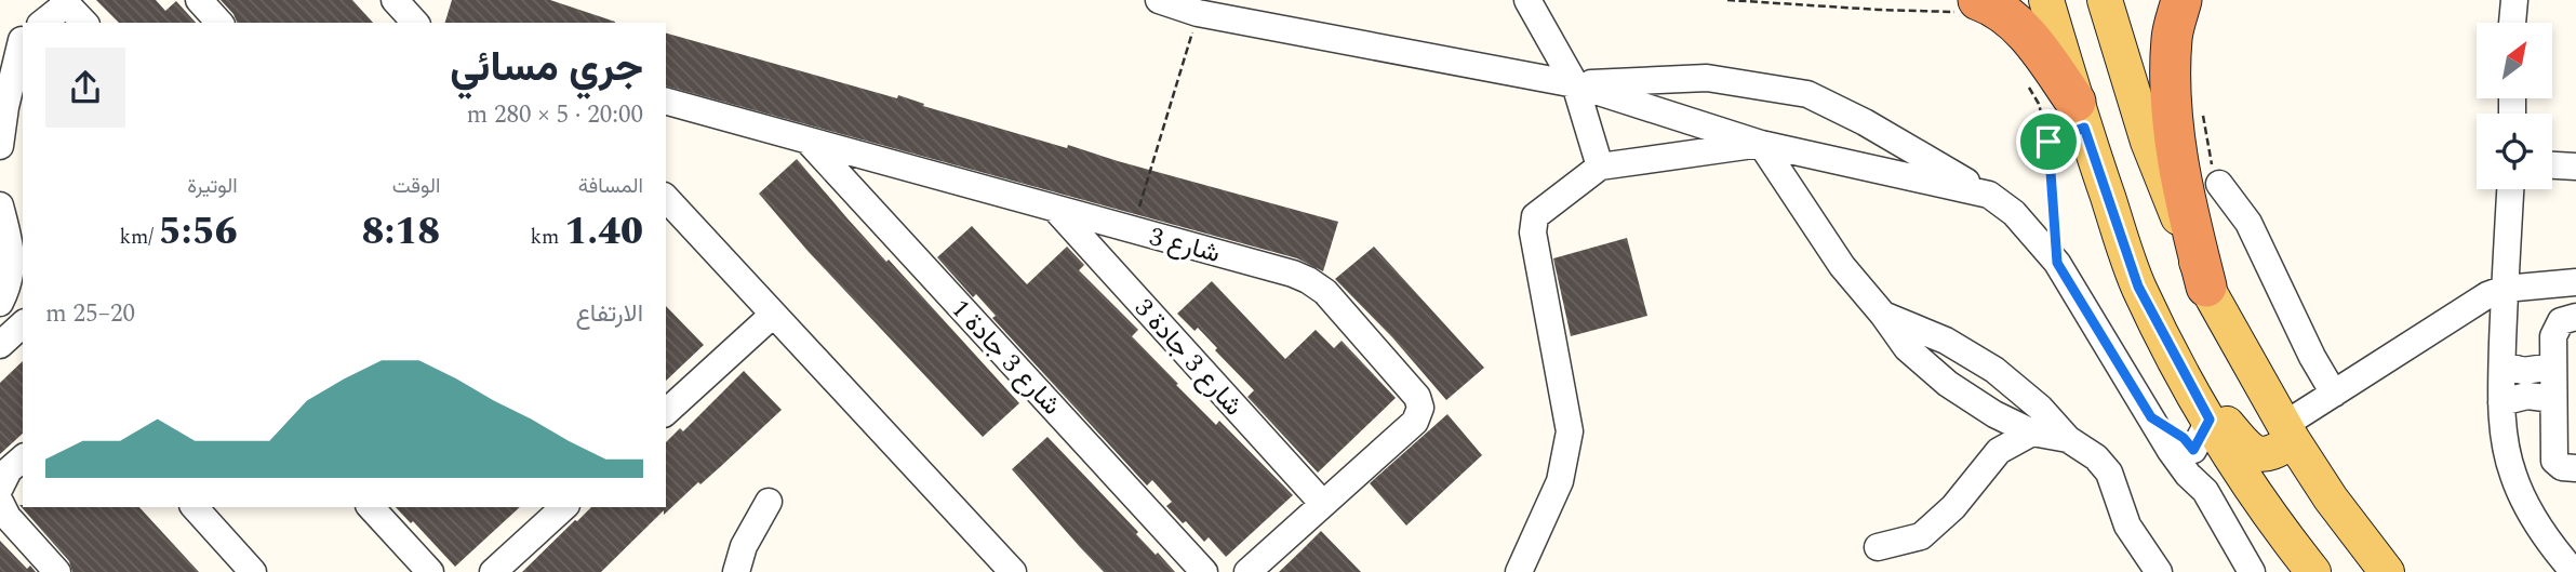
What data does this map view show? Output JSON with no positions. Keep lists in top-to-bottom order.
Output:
{
  "streets": {
    "street": ["شارع 3", "شارع 3 جادة 1", "شارع 3 جادة 3"]
  },
  "crossings": [
    ["شارع 3", "شارع 3 جادة 1"],
    ["شارع 3", "شارع 3 جادة 3"]
  ],
  "north": "top right",
  "page": {
    "heading": ["جري مسائي", "20:00 · 5 × 280 m"],
    "stats": [
      ["المسافة", "1.40 km"],
      ["الوقت", "8:18"],
      ["الوتيرة", "5:56 /km"]
    ],
    "chart": ["الارتفاع", "20–25 m"]
  }
}
